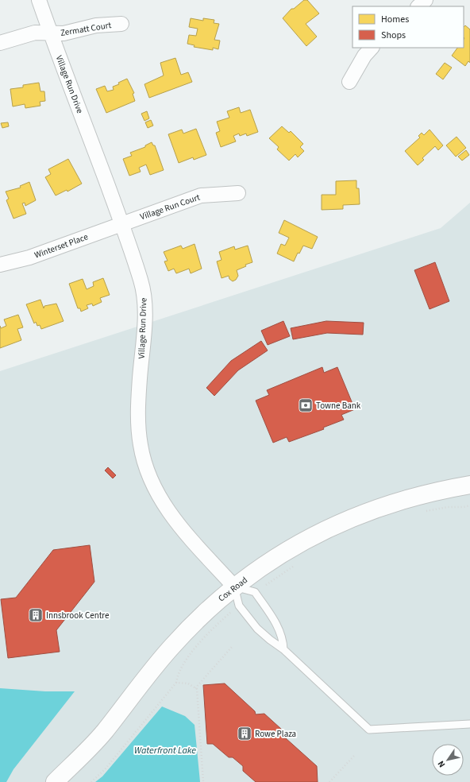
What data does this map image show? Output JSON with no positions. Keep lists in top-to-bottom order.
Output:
{
  "streets": {
    "main road": ["Cox Road"],
    "street": [
      "Zermatt Court",
      "Village Run Drive",
      "Village Run Court",
      "Winterset Place"
    ]
  },
  "crossings": [
    ["Zermatt Court", "Village Run Drive"],
    ["Village Run Drive", "Village Run Court"],
    ["Village Run Drive", "Winterset Place"],
    ["Village Run Drive", "Cox Road"],
    ["Village Run Court", "Winterset Place"]
  ],
  "water": ["Waterfront Lake"],
  "places": {
    "bank": ["Towne Bank"],
    "building": ["Innsbrook Centre", "Rowe Plaza"]
  },
  "legend": ["Homes", "Shops"],
  "north": "bottom left"
}
